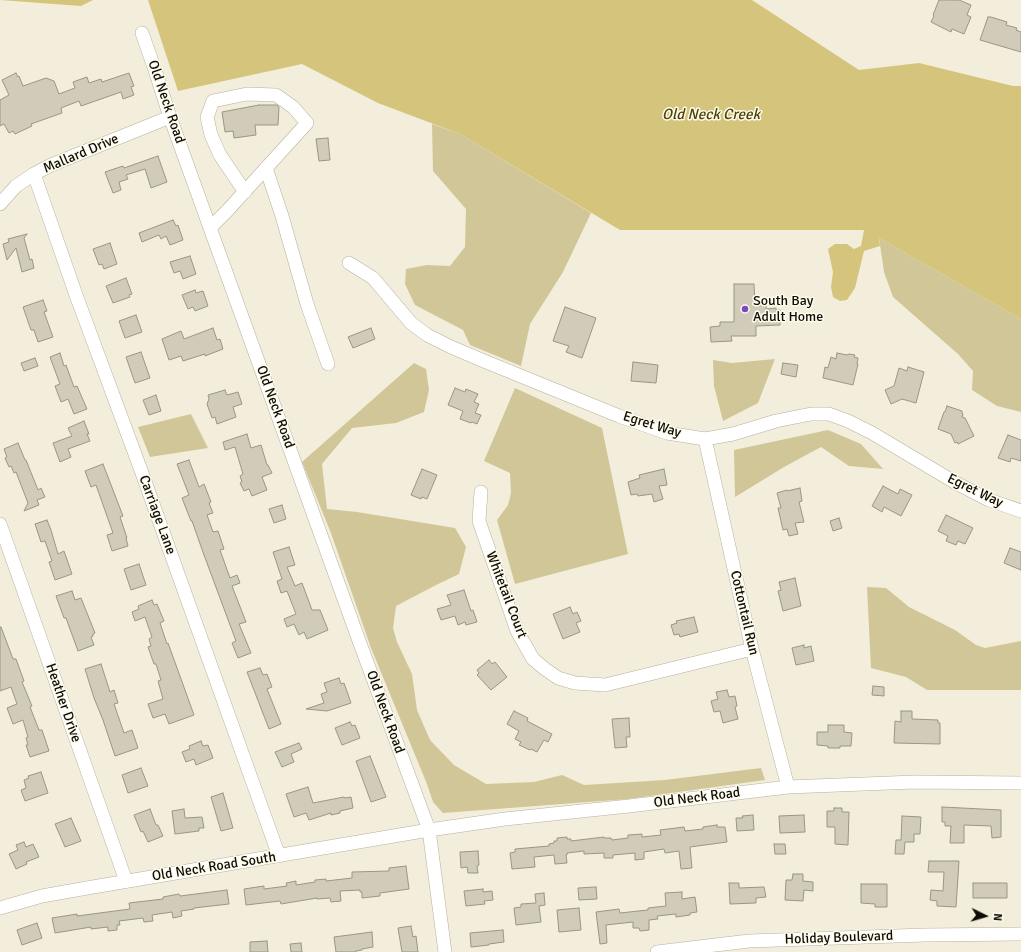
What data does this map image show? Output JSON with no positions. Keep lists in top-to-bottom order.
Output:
{
  "streets": {
    "street": [
      "Old Neck Road",
      "Mallard Drive",
      "Egret Way",
      "Carriage Lane",
      "Whitetail Court",
      "Cottontail Run",
      "Heather Drive",
      "Old Neck Road South",
      "Holiday Boulevard"
    ]
  },
  "crossings": [
    ["Old Neck Road", "Mallard Drive"],
    ["Old Neck Road", "Cottontail Run"],
    ["Old Neck Road", "Old Neck Road South"],
    ["Mallard Drive", "Carriage Lane"],
    ["Egret Way", "Cottontail Run"],
    ["Carriage Lane", "Old Neck Road South"],
    ["Whitetail Court", "Cottontail Run"],
    ["Heather Drive", "Old Neck Road South"]
  ],
  "water": ["Old Neck Creek"],
  "places": ["South Bay Adult Home"],
  "north": "right"
}
